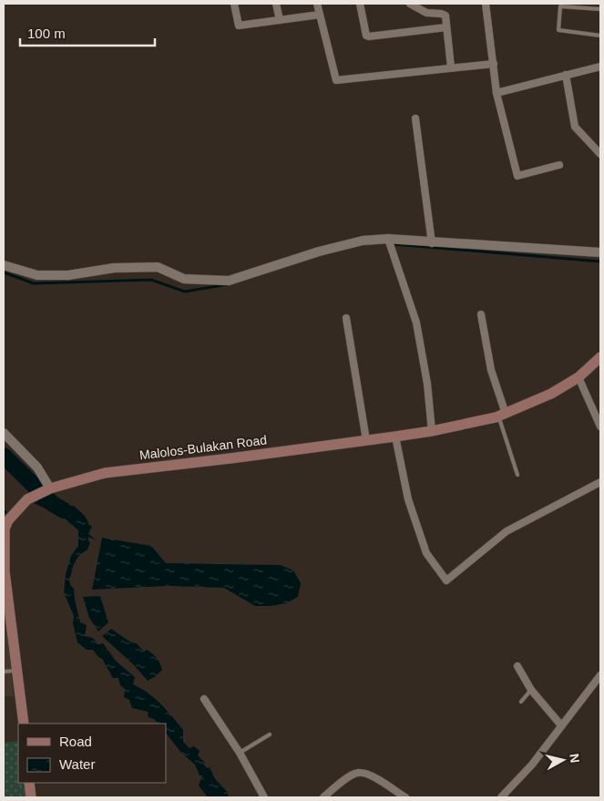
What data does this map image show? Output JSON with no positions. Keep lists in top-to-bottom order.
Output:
{
  "streets": {
    "main road": ["Malolos-Bulakan Road"]
  },
  "legend": ["Road", "Water"],
  "scale_bar": "100 m",
  "north": "right"
}
